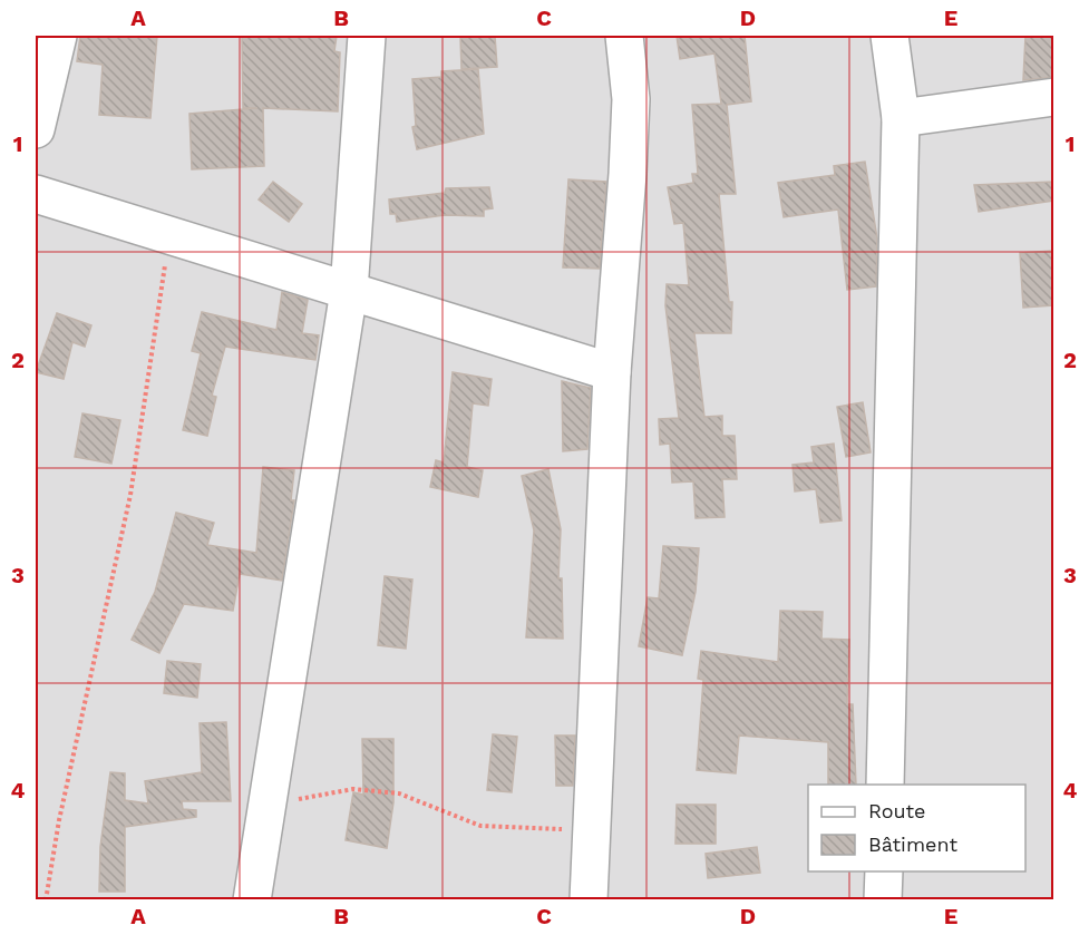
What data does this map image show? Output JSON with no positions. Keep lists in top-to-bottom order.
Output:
{
  "legend": ["Route", "Bâtiment"],
  "grid": {
    "columns": [
      "A",
      "B",
      "C",
      "D",
      "E"
    ],
    "rows": [
      "1",
      "2",
      "3",
      "4"
    ]
  }
}
